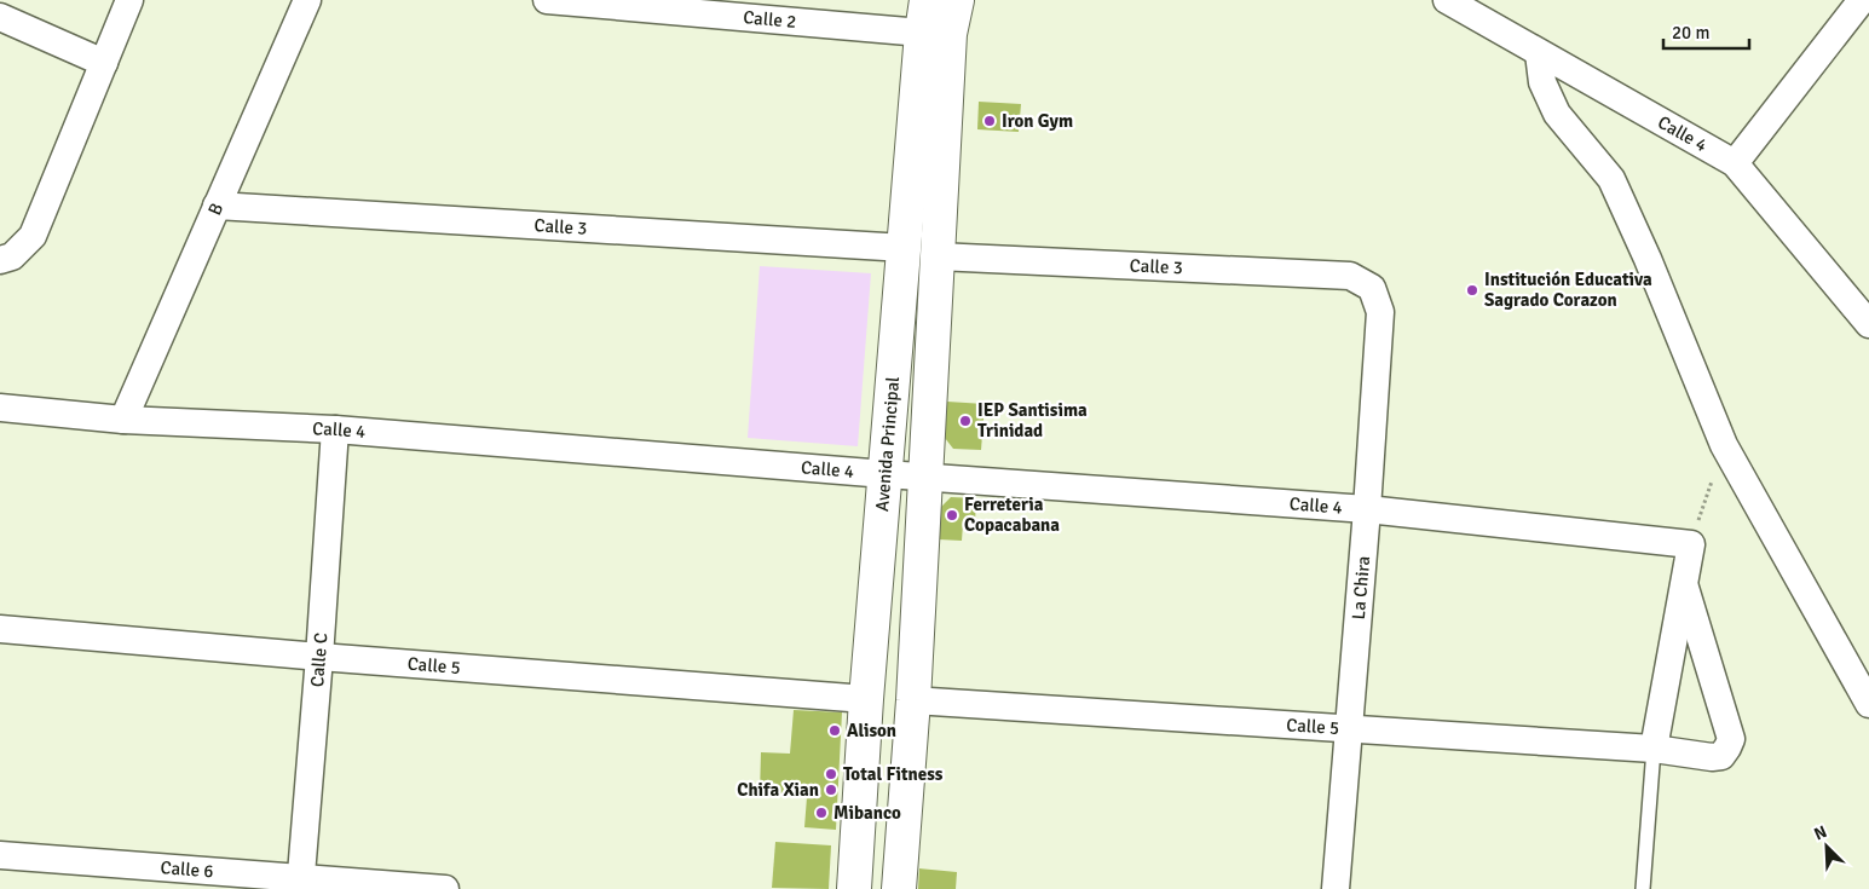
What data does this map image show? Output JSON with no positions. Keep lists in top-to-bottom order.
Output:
{
  "streets": {
    "street": [
      "Calle 2",
      "Calle 4",
      "B",
      "Calle 3",
      "Avenida Principal",
      "La Chira",
      "Calle C",
      "Calle 5",
      "Calle 6"
    ]
  },
  "crossings": [
    ["Calle 2", "Avenida Principal"],
    ["Calle 4", "B"],
    ["Calle 4", "Avenida Principal"],
    ["Calle 4", "La Chira"],
    ["Calle 4", "Calle C"],
    ["B", "Calle 3"],
    ["Calle 3", "Avenida Principal"],
    ["Calle 3", "La Chira"],
    ["Avenida Principal", "Calle 5"],
    ["La Chira", "Calle 5"],
    ["Calle C", "Calle 5"],
    ["Calle C", "Calle 6"]
  ],
  "places": [
    "Iron Gym",
    "Institución Educativa Sagrado Corazon",
    "IEP Santisima Trinidad",
    "Ferreteria Copacabana",
    "Alison",
    "Total Fitness",
    "Chifa Xian",
    "Mibanco"
  ],
  "scale_bar": "20 m",
  "north": "top left"
}
